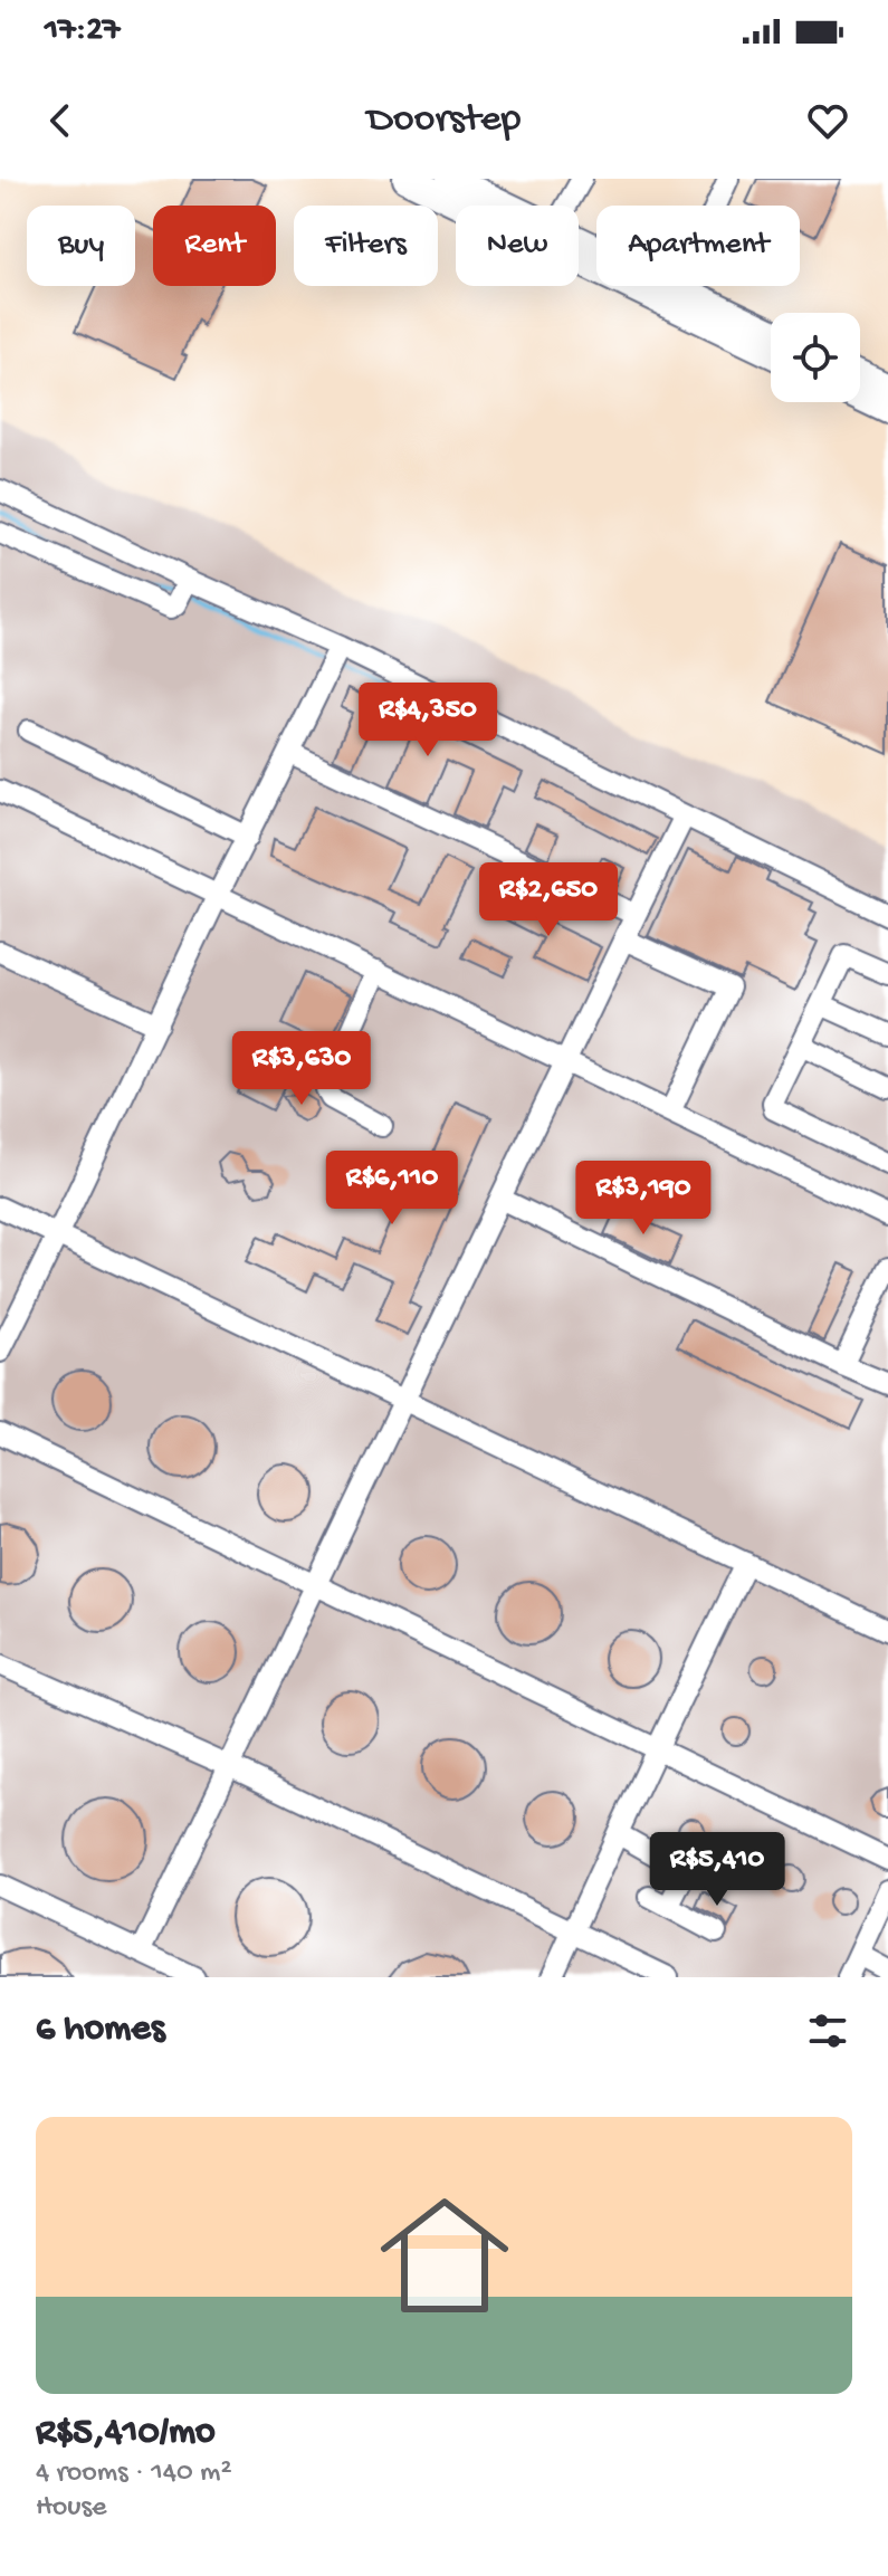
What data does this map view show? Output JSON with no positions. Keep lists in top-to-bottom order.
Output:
{
  "page": {
    "status": "17:27",
    "header": "Doorstep",
    "chip": [
      "Buy",
      "Rent",
      "Filters",
      "New",
      "Apartment"
    ],
    "price": [
      "R$4,350",
      "R$2,650",
      "R$3,630",
      "R$6,110",
      "R$3,190",
      "R$5,410"
    ],
    "heading": "6 homes",
    "list": [
      {
        "name": "R$5,410/mo",
        "note": "4 rooms · 140 m² · House"
      }
    ]
  }
}
